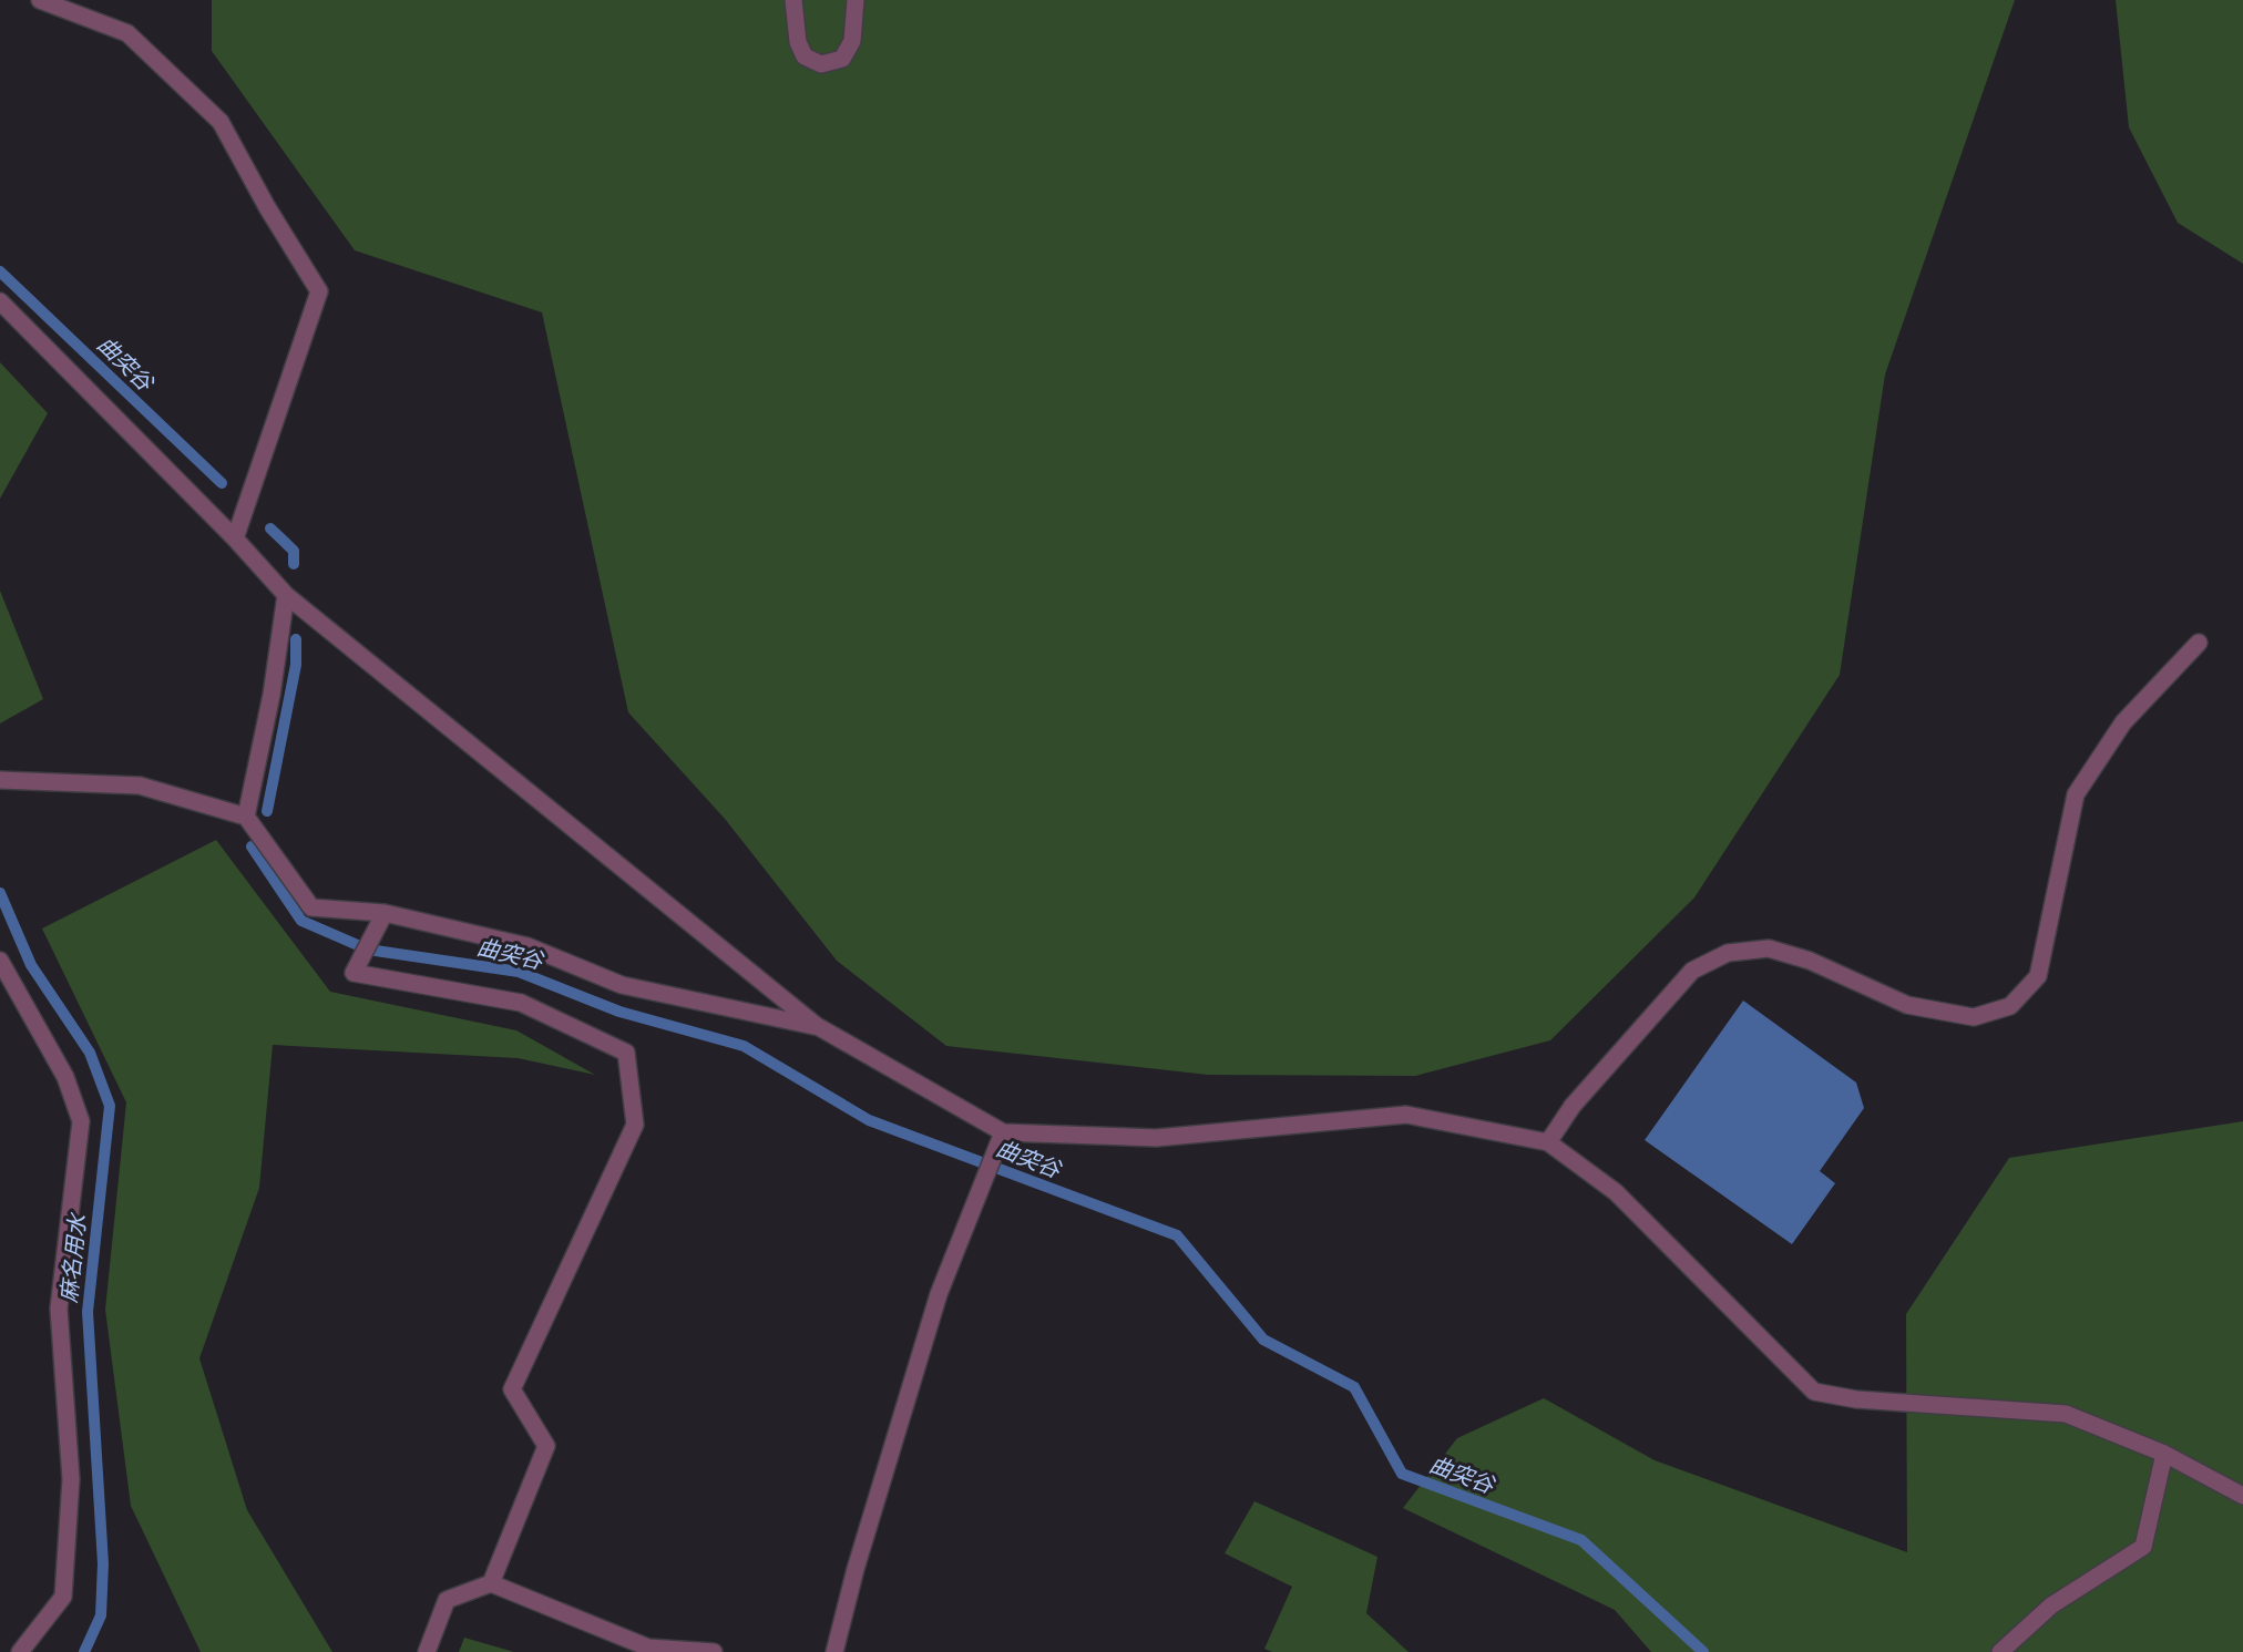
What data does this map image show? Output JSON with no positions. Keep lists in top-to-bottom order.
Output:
{
  "water": ["曲突谷", "麻名用水"]
}
